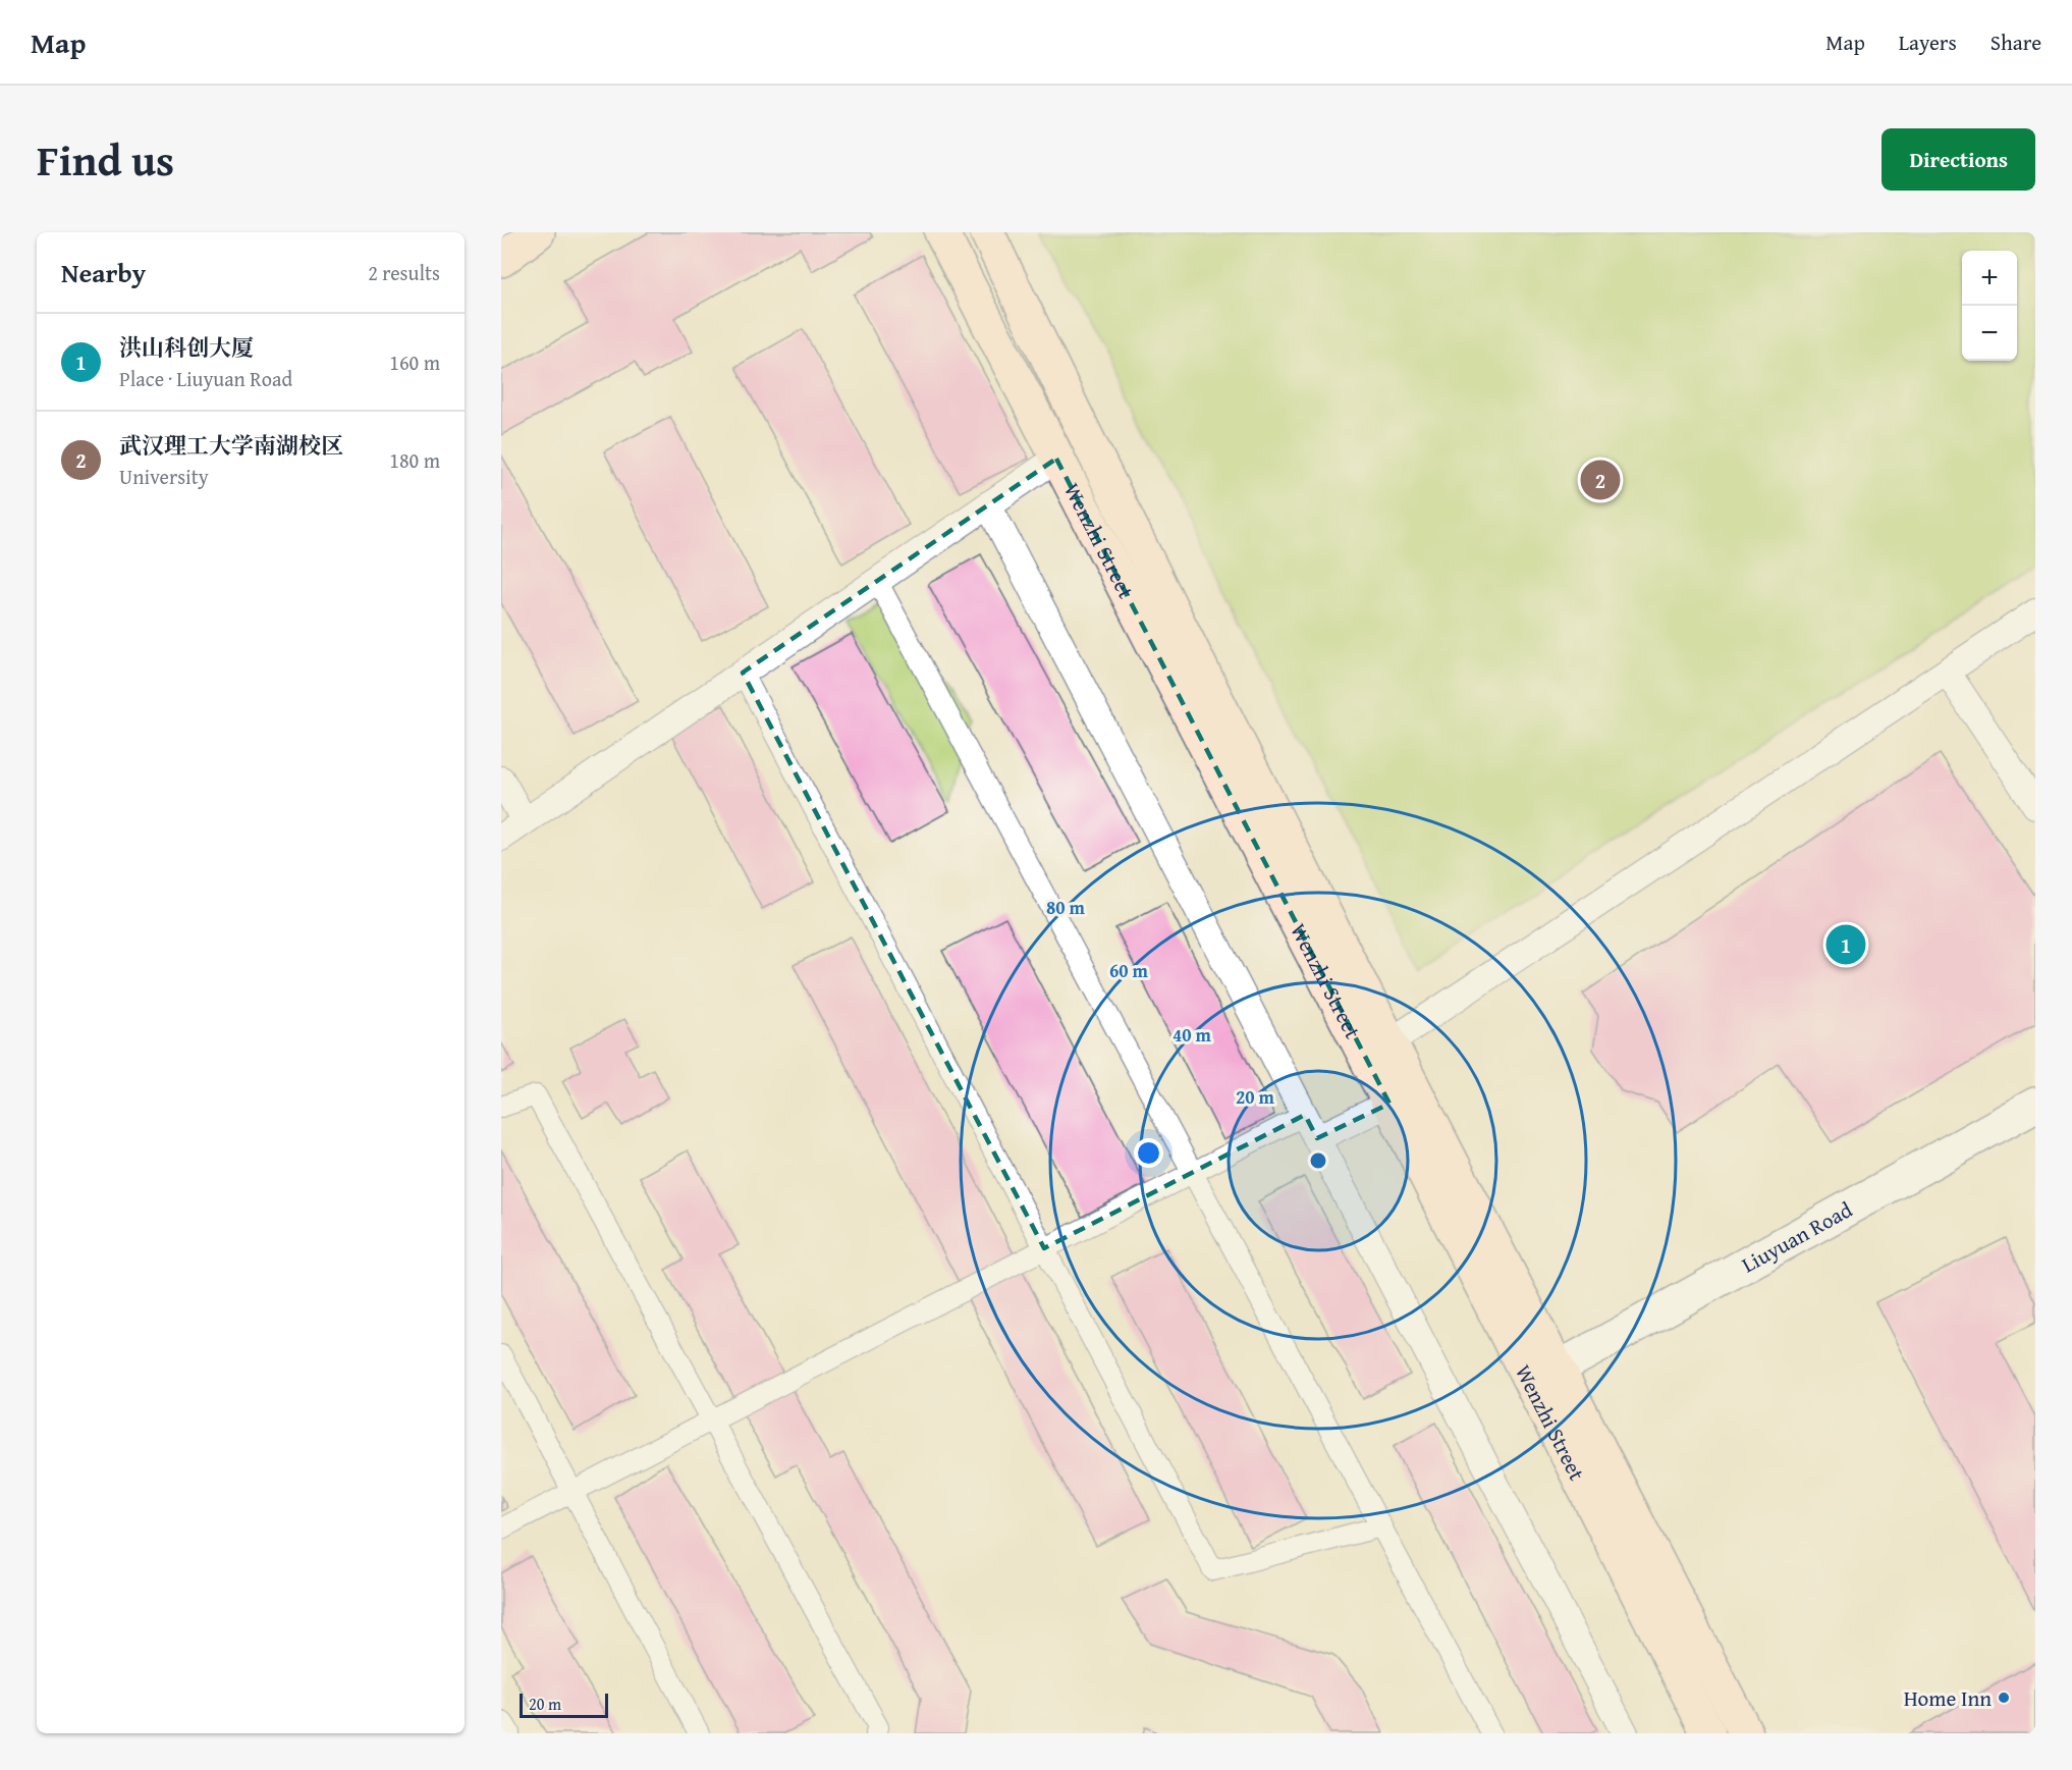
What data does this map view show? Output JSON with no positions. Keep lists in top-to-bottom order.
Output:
{
  "streets": {
    "main road": ["Wenzhi Street"],
    "street": ["Liuyuan Road"]
  },
  "crossings": [
    ["Wenzhi Street", "Liuyuan Road"]
  ],
  "places": ["Home Inn"],
  "scale_bar": "20 m",
  "page": {
    "header": "Map",
    "nav": ["Map", "Layers", "Share"],
    "title": "Find us",
    "buttons": "Directions",
    "heading": ["Nearby", "2 results"],
    "map_buttons": ["+", "−"],
    "list": [
      {
        "mark": "1",
        "name": "洪山科创大厦",
        "note": "Place · Liuyuan Road",
        "value": "160 m"
      },
      {
        "mark": "2",
        "name": "武汉理工大学南湖校区",
        "note": "University",
        "value": "180 m"
      }
    ],
    "pins": ["2", "1"],
    "scale": "20 m"
  },
  "rings": [
    "80 m",
    "60 m",
    "40 m",
    "20 m"
  ]
}
